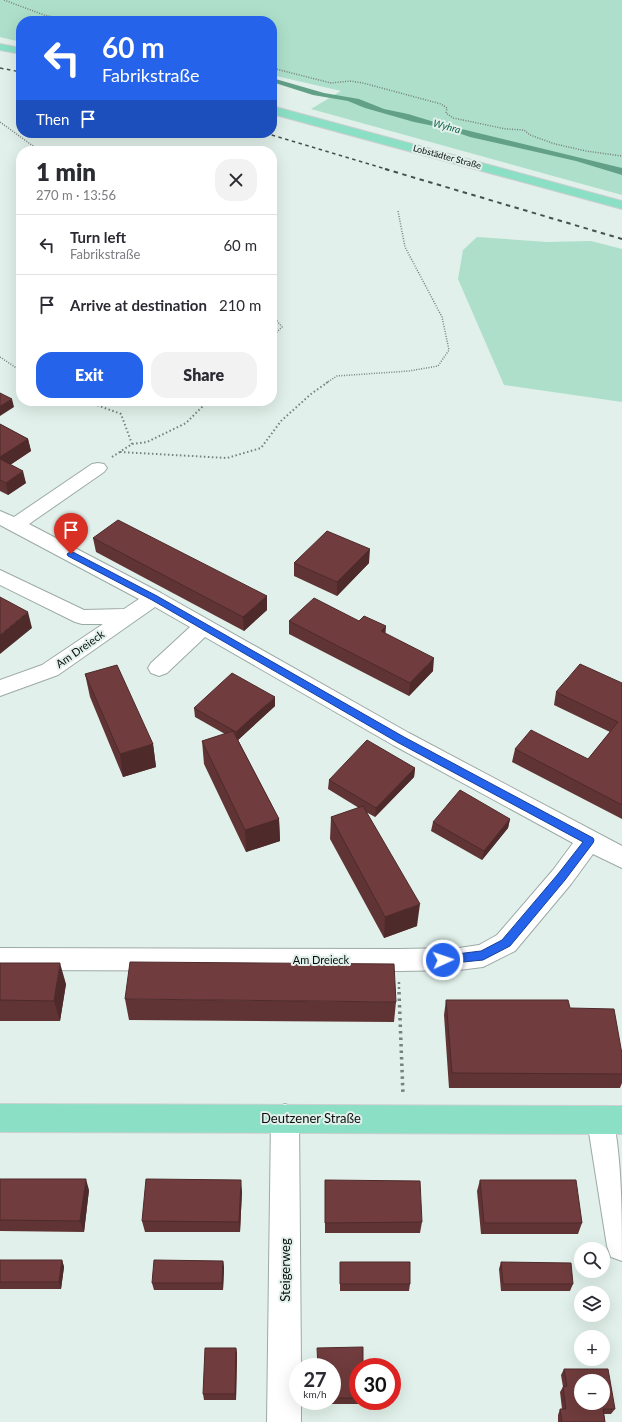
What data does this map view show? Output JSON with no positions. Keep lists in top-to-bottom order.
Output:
{
  "streets": {
    "main road": ["Lobstädter Straße", "Deutzener Straße"],
    "street": ["Am Dreieck", "Steigerweg"]
  },
  "crossings": [
    ["Deutzener Straße", "Steigerweg"]
  ],
  "water": ["Wyhra"],
  "page": {
    "turn": ["60 m", "Fabrikstraße"],
    "then": "Then",
    "heading": ["1 min", "270 m · 13:56"],
    "list": [
      {
        "name": "Turn left",
        "note": "Fabrikstraße",
        "value": "60 m"
      },
      {
        "name": "Arrive at destination",
        "value": "210 m"
      }
    ],
    "buttons": ["Exit", "Share"],
    "map_buttons": ["+", "−"],
    "speed": "27 km/h",
    "limit": "30"
  }
}
